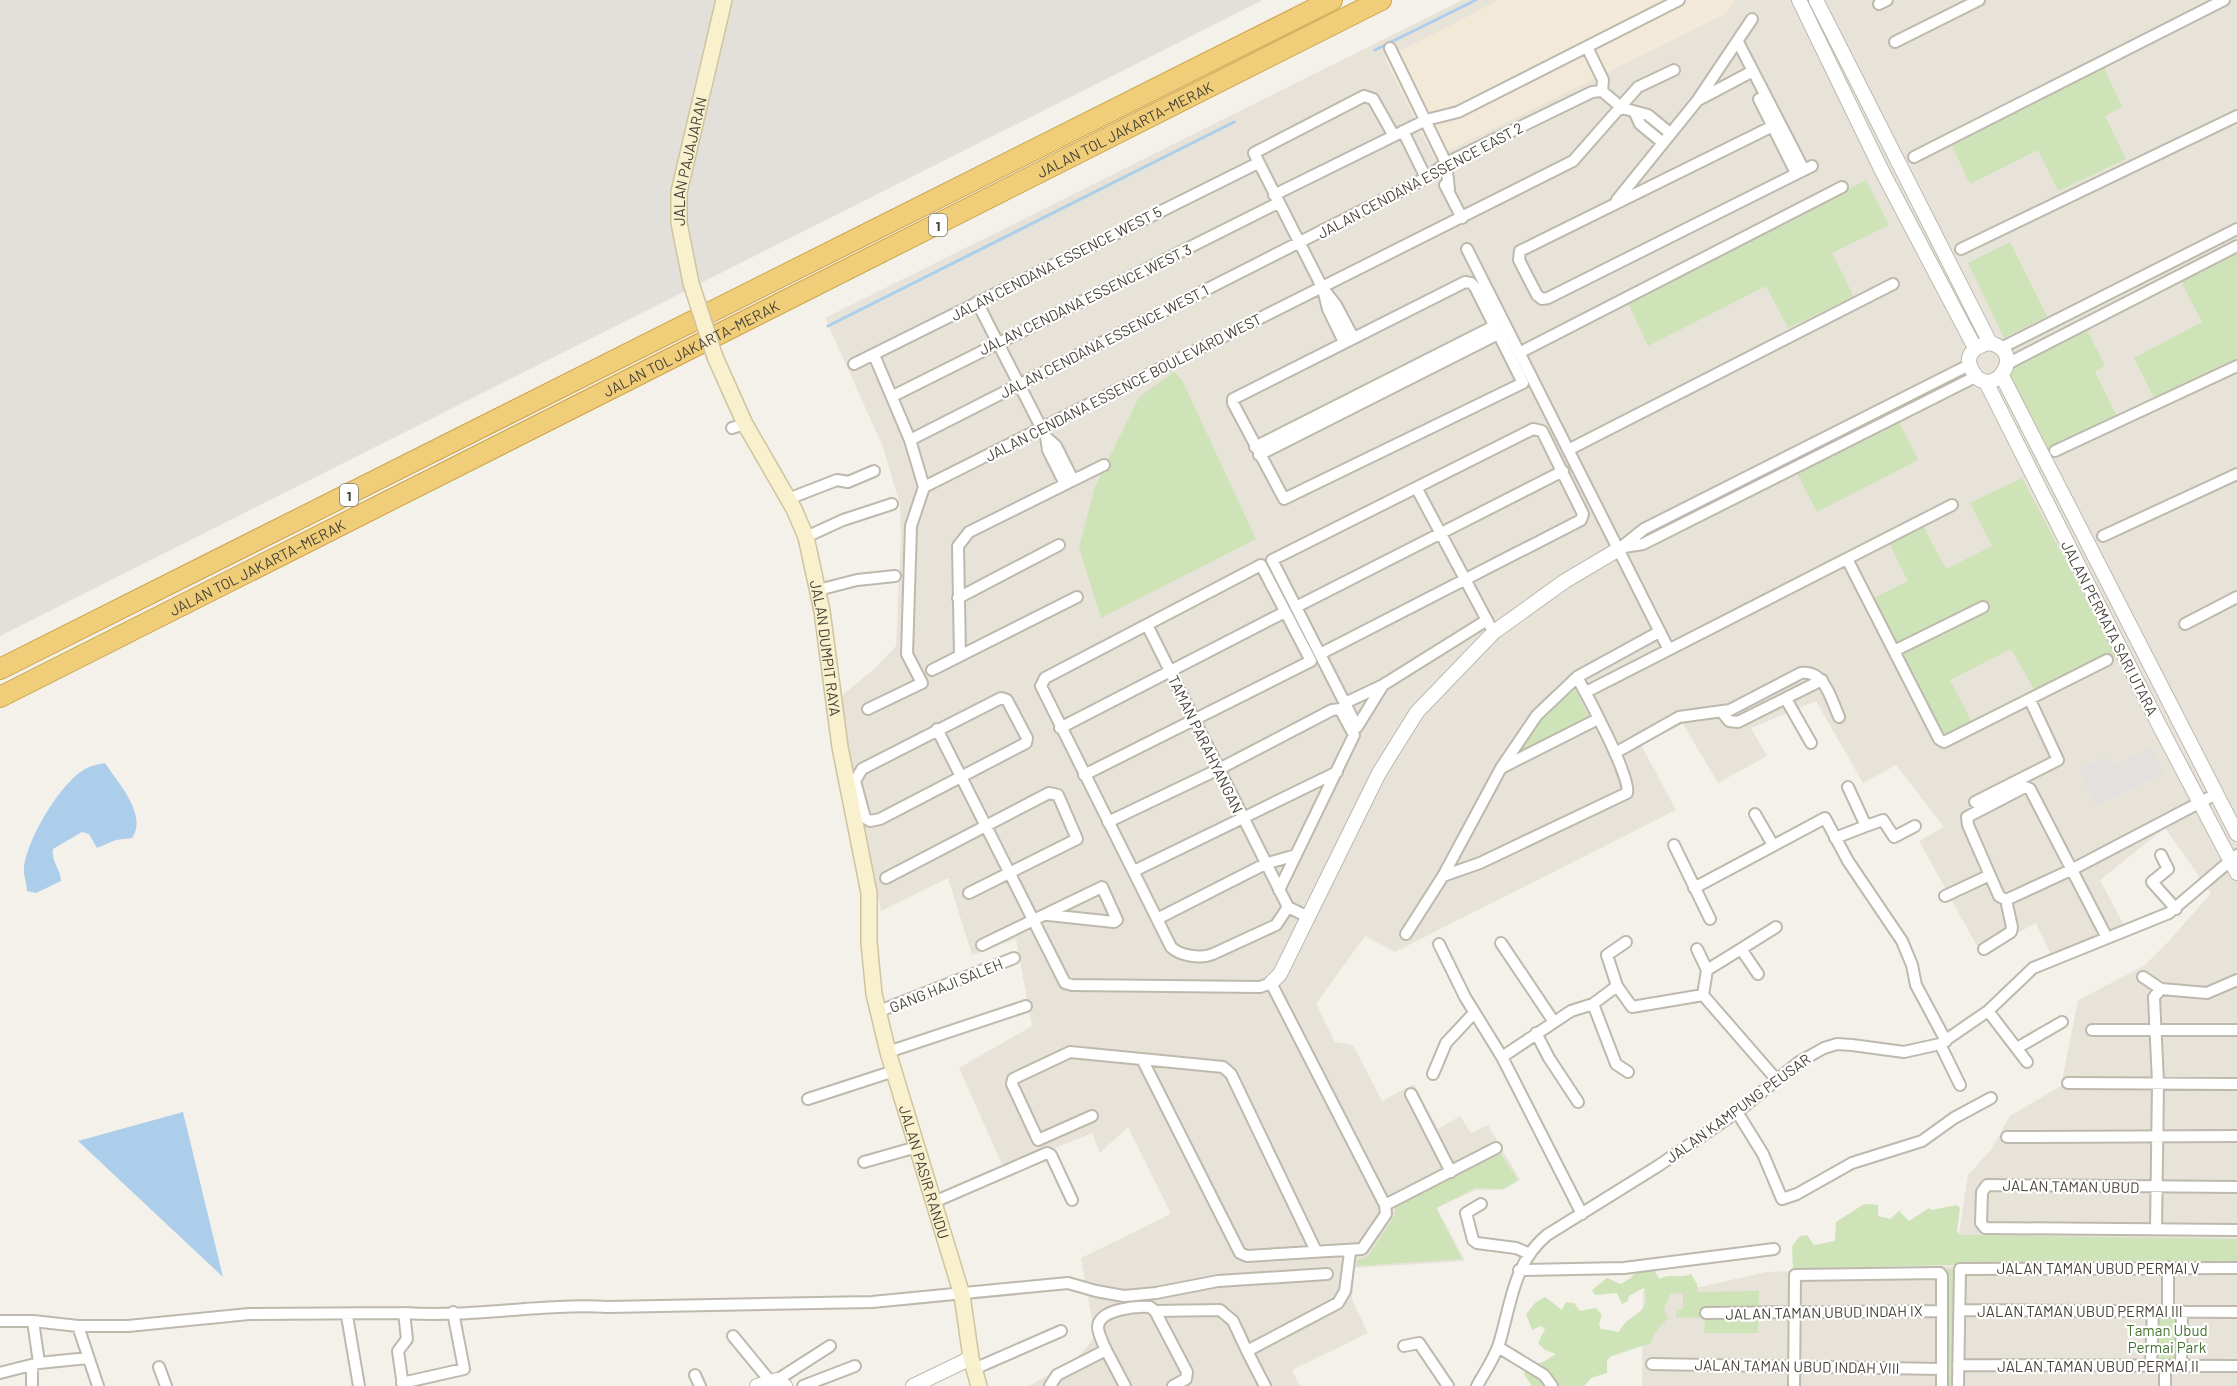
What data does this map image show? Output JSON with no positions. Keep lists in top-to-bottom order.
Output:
{
  "streets": {
    "highway": ["JALAN TOL JAKARTA–MERAK", "1"],
    "main road": ["JALAN PAJAJARAN", "JALAN DUMPIT RAYA", "JALAN PASIR RANDU"],
    "street": [
      "JALAN CENDANA ESSENCE EAST 2",
      "JALAN CENDANA ESSENCE WEST 5",
      "JALAN CENDANA ESSENCE WEST 3",
      "JALAN CENDANA ESSENCE WEST 1",
      "JALAN CENDANA ESSENCE BOULEVARD WEST",
      "JALAN PERMATA SARI UTARA",
      "TAMAN PARAHYANGAN",
      "GANG HAJI SALEH",
      "JALAN KAMPUNG PEUSAR",
      "JALAN TAMAN UBUD",
      "JALAN TAMAN UBUD PERMAI V",
      "JALAN TAMAN UBUD PERMAI III",
      "JALAN TAMAN UBUD INDAH IX",
      "JALAN TAMAN UBUD INDAH VIII",
      "JALAN TAMAN UBUD PERMAI II"
    ]
  },
  "crossings": [
    ["JALAN PAJAJARAN", "JALAN DUMPIT RAYA"],
    ["JALAN CENDANA ESSENCE EAST 2", "JALAN CENDANA ESSENCE WEST 1"],
    ["JALAN PERMATA SARI UTARA", "JALAN KAMPUNG PEUSAR"],
    ["JALAN DUMPIT RAYA", "JALAN PASIR RANDU"],
    ["GANG HAJI SALEH", "JALAN PASIR RANDU"],
    ["JALAN TAMAN UBUD PERMAI V", "JALAN TAMAN UBUD PERMAI III"]
  ],
  "parks": ["Taman Ubud Permai Park"]
}
